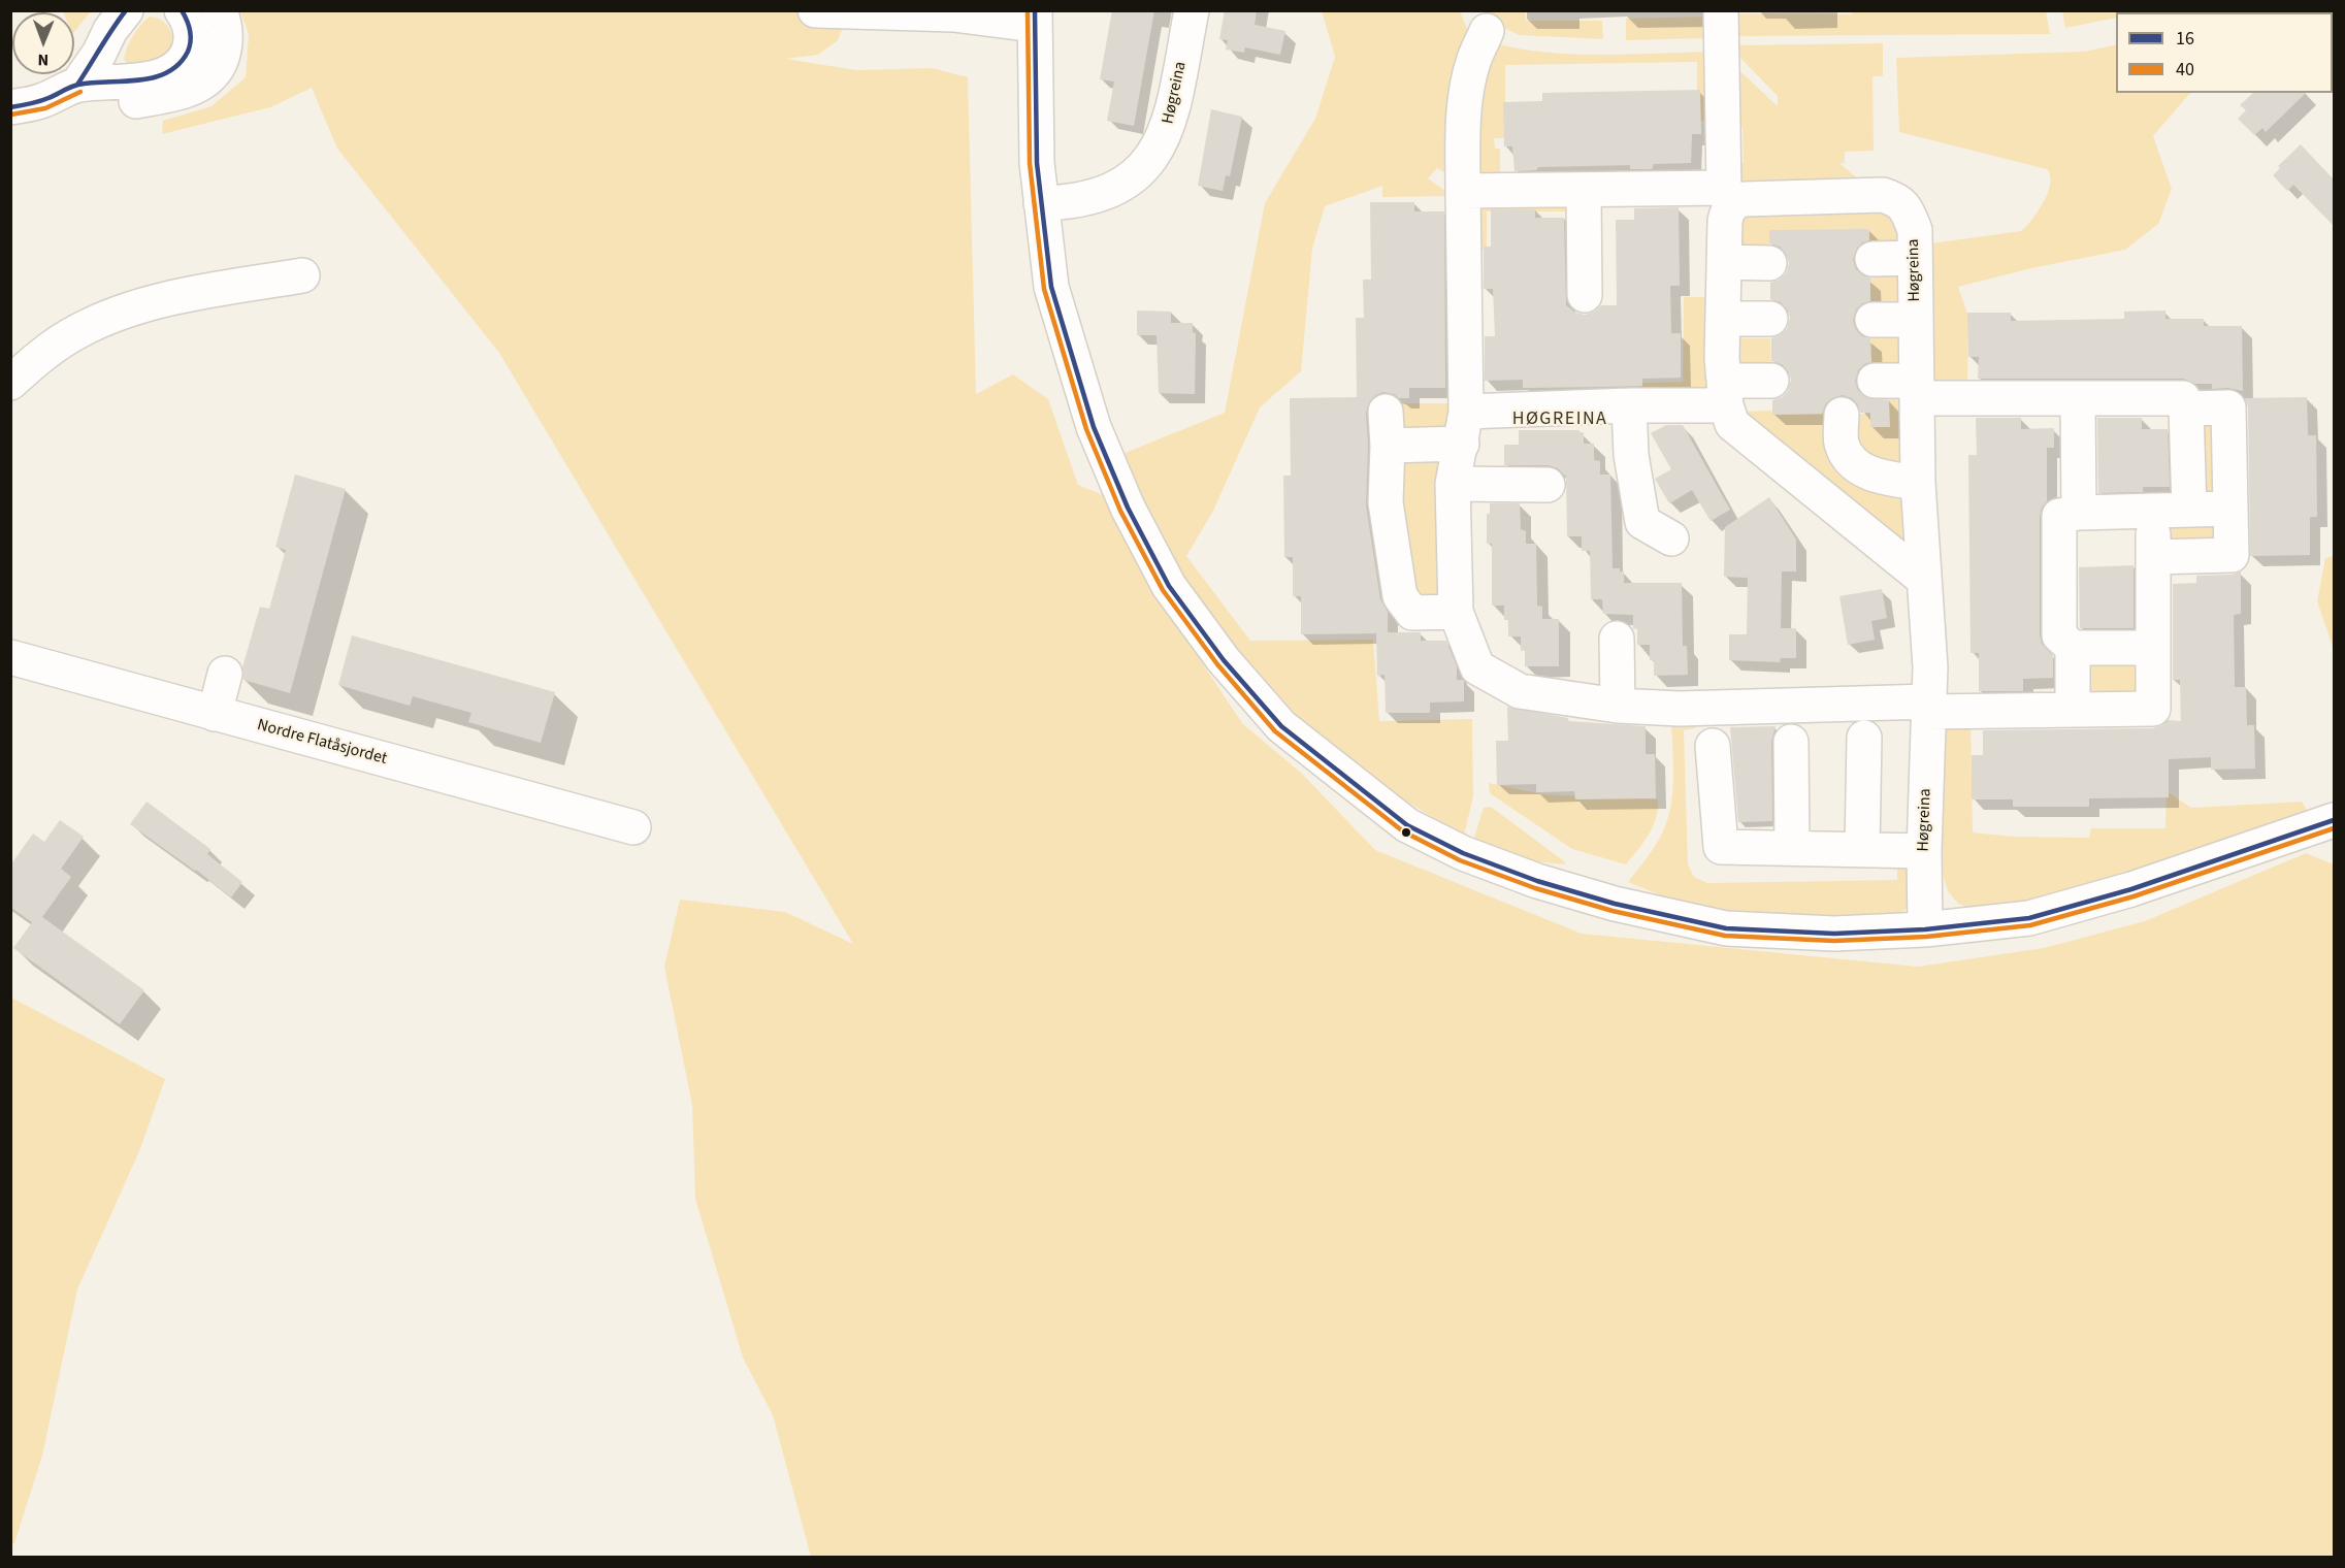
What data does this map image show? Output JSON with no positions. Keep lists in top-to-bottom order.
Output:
{
  "streets": {
    "street": ["Høgreina", "Nordre Flatåsjordet"]
  },
  "districts": ["HØGREINA"],
  "lines": ["transit line 16", "transit line 40"],
  "legend": ["16", "40"],
  "north": "bottom"
}
